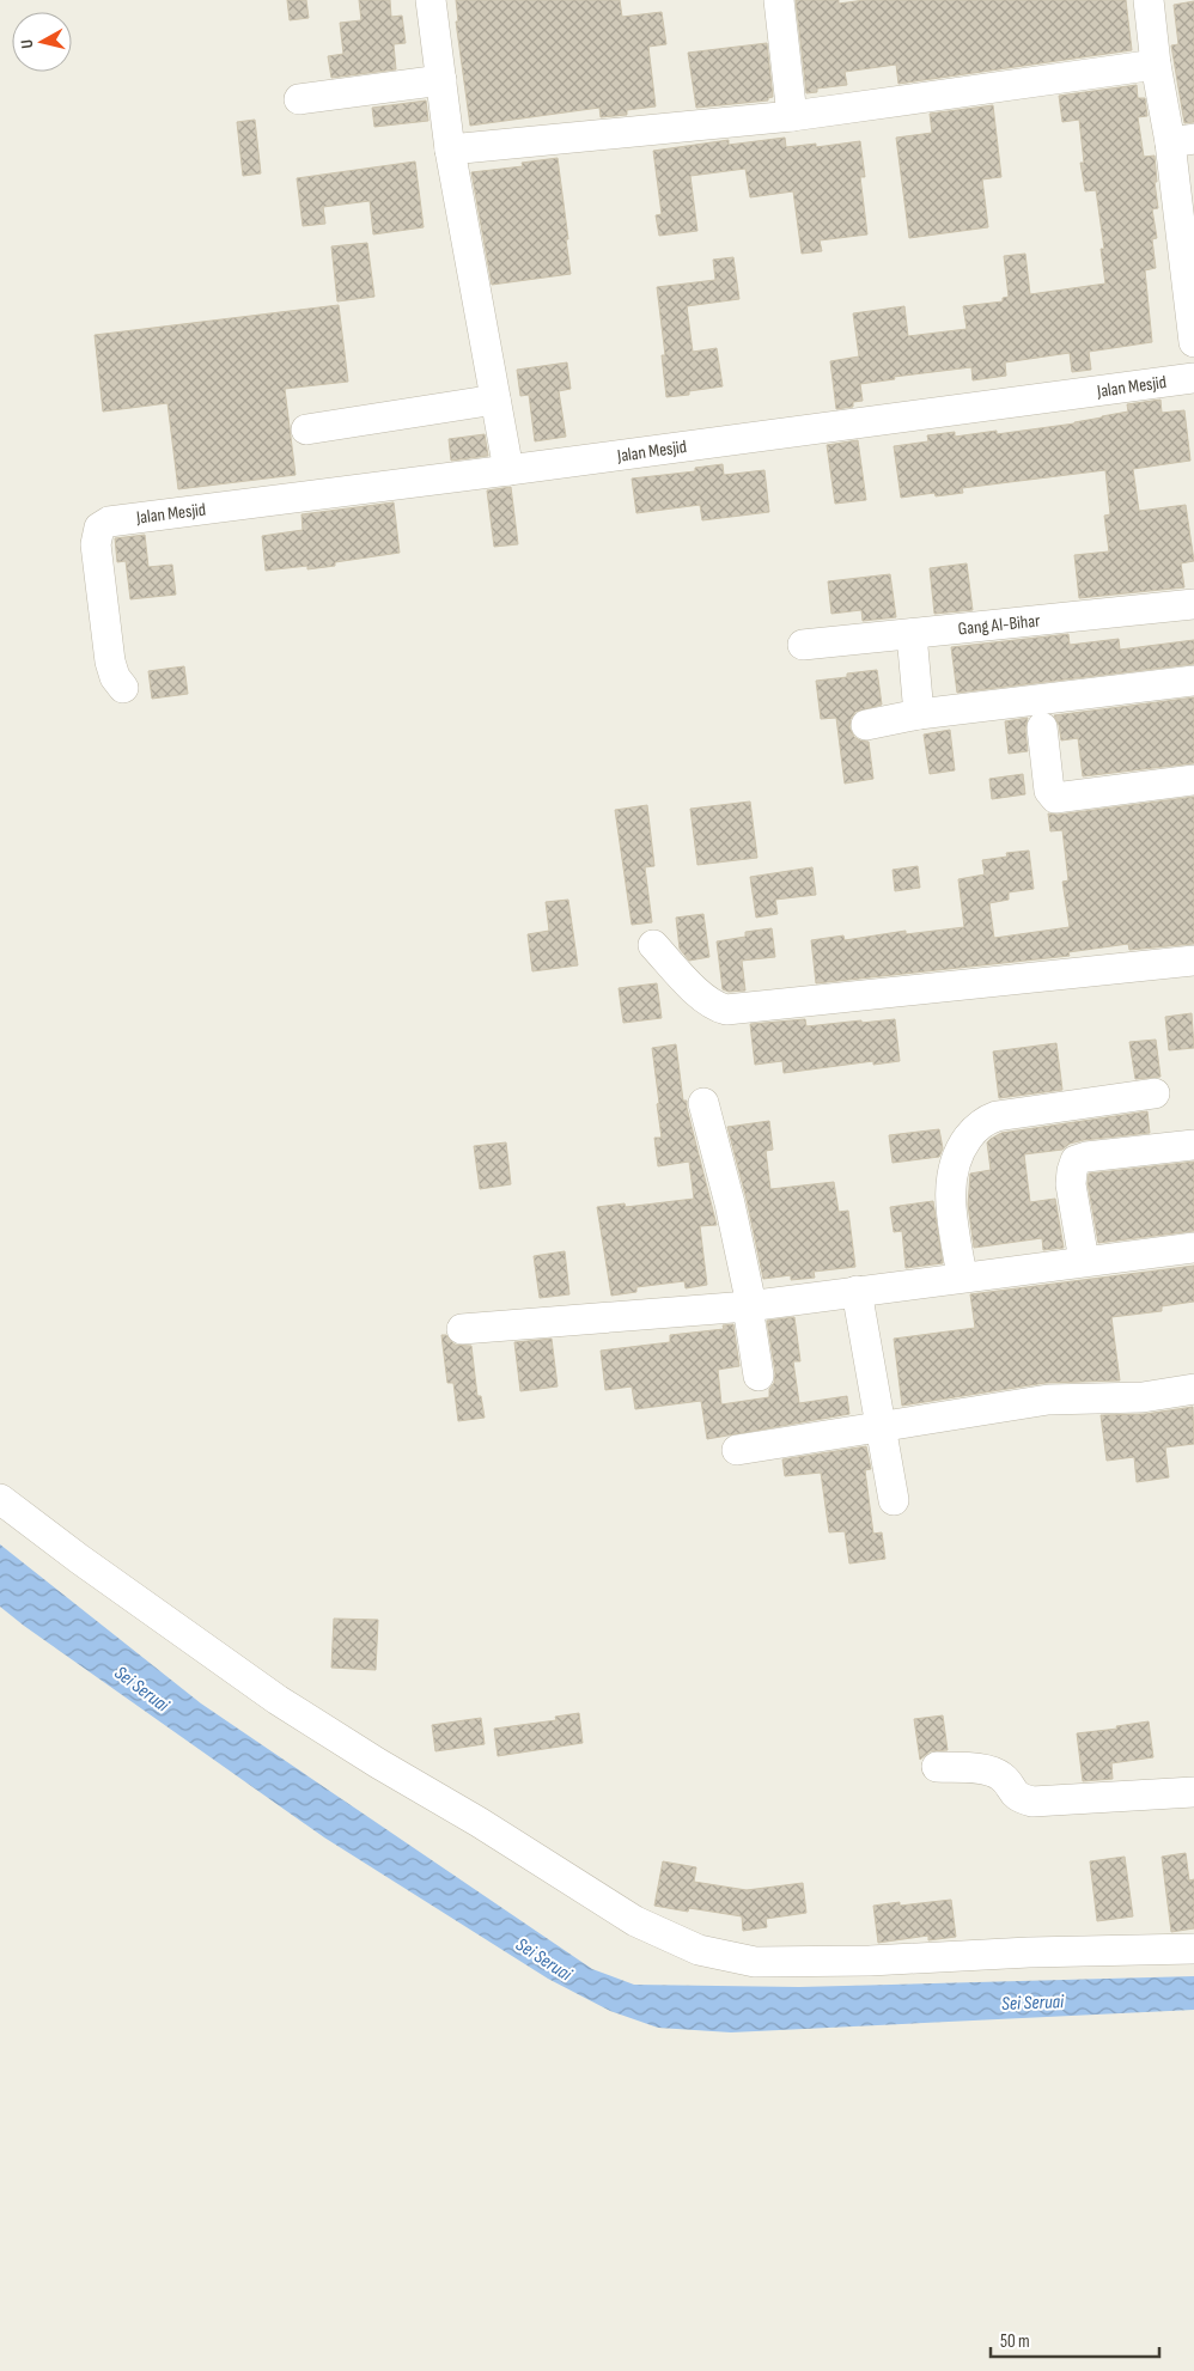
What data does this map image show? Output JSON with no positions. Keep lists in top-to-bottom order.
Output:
{
  "streets": {
    "street": ["Jalan Mesjid", "Gang Al-Bihar"]
  },
  "water": ["Sei Seruai"],
  "scale_bar": "50 m",
  "north": "left"
}
